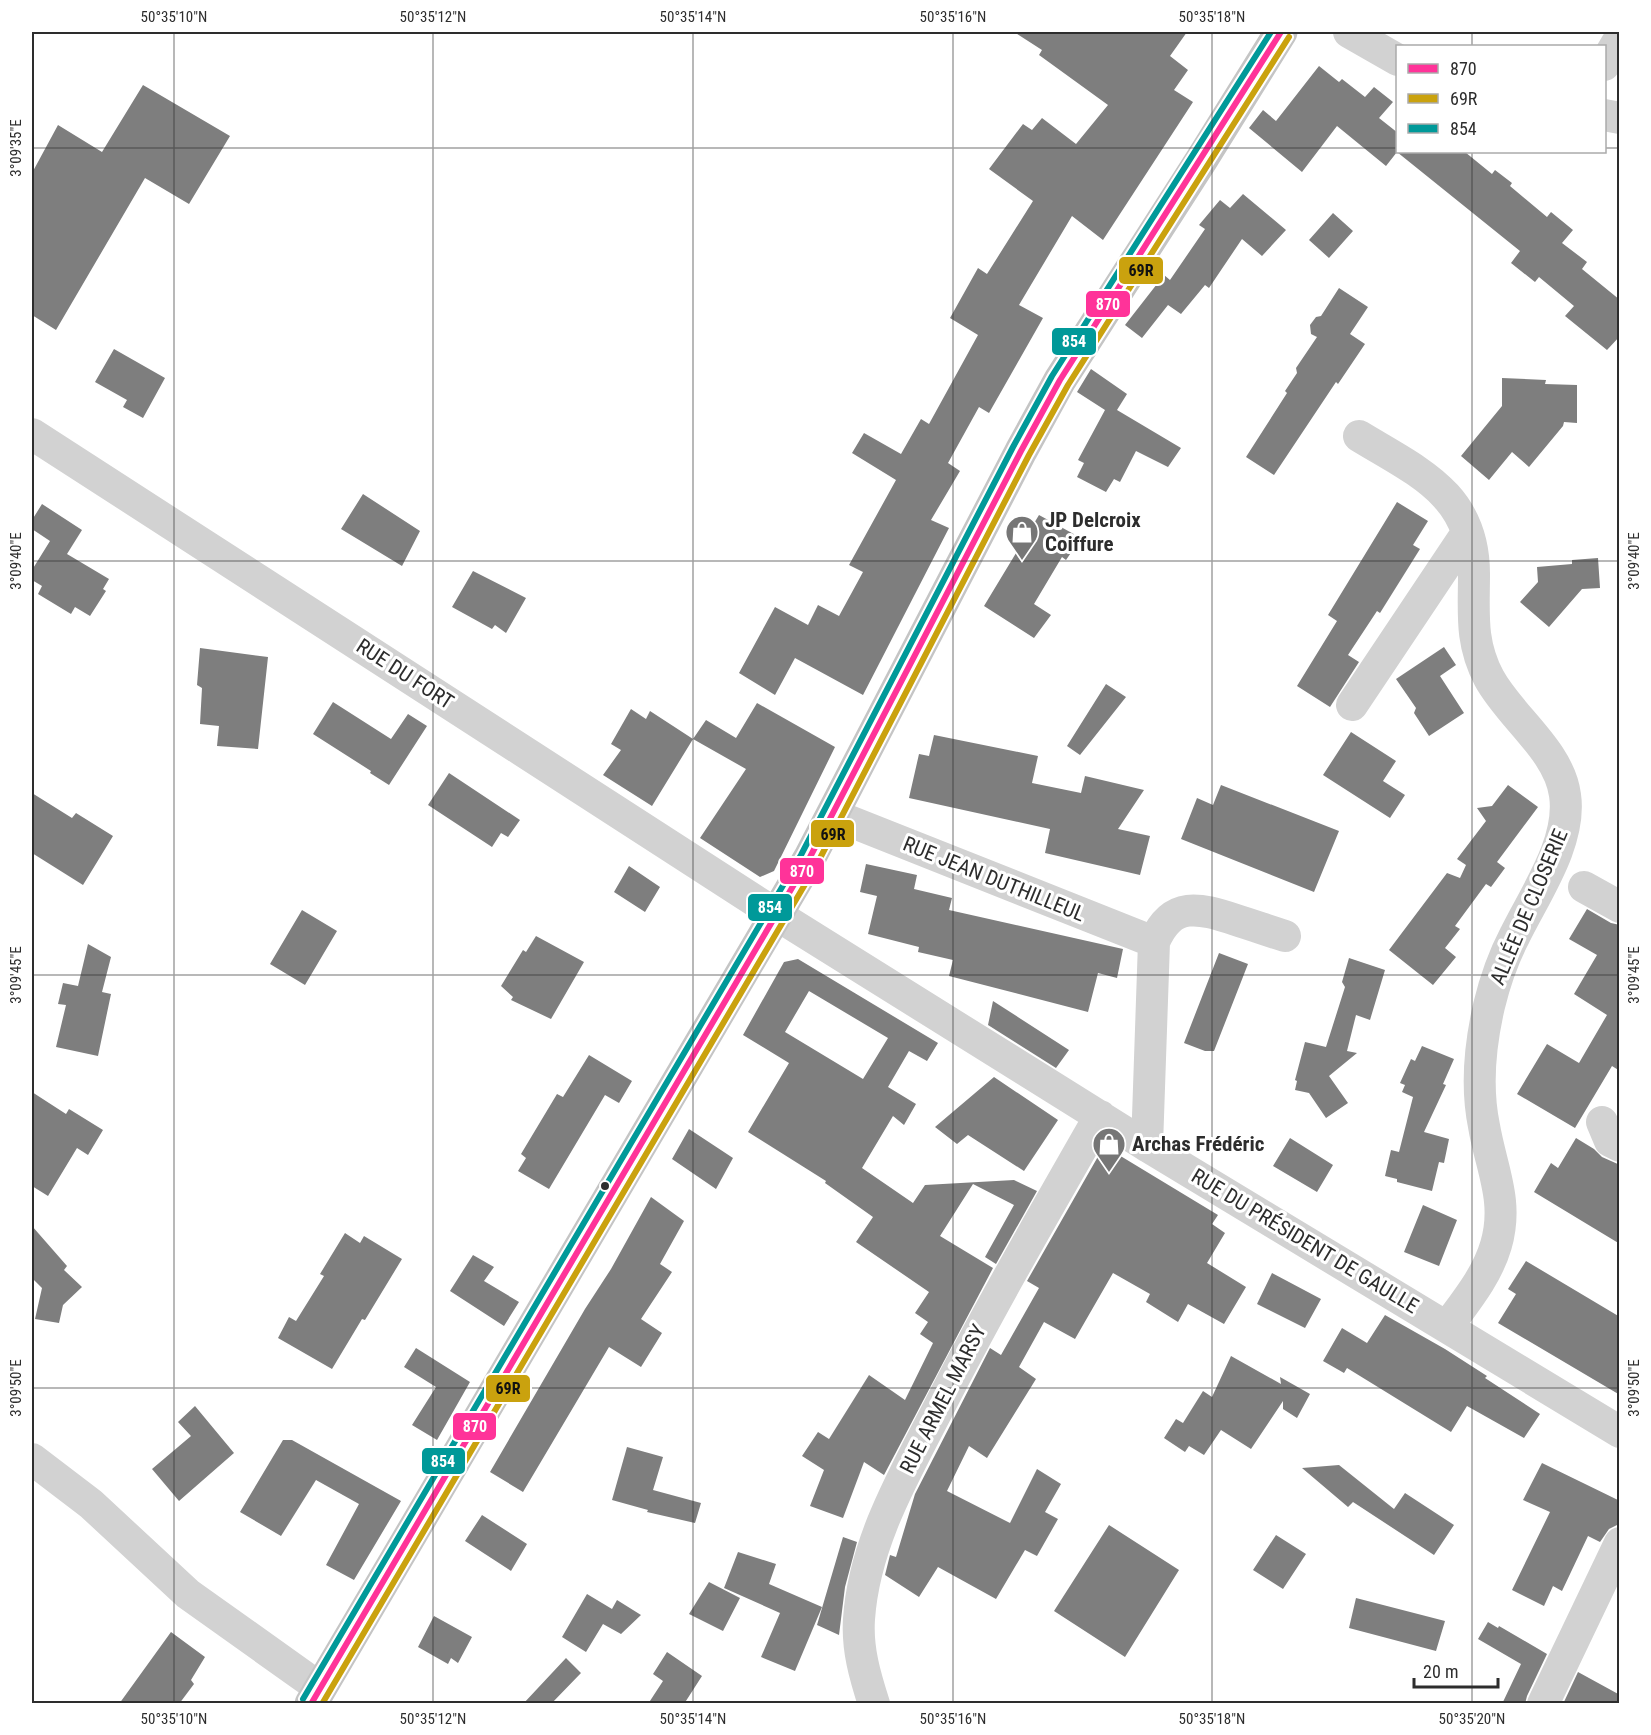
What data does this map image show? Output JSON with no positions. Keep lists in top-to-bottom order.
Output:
{
  "streets": {
    "street": [
      "RUE DU FORT",
      "RUE JEAN DUTHILLEUL",
      "ALLÉE DE CLOSERIE",
      "RUE DU PRÉSIDENT DE GAULLE",
      "RUE ARMEL MARSY"
    ]
  },
  "crossings": [
    ["RUE DU FORT", "RUE DU PRÉSIDENT DE GAULLE"],
    ["ALLÉE DE CLOSERIE", "RUE DU PRÉSIDENT DE GAULLE"],
    ["RUE DU PRÉSIDENT DE GAULLE", "RUE ARMEL MARSY"]
  ],
  "places": {
    "shop": ["JP Delcroix Coiffure", "Archas Frédéric"]
  },
  "lines": ["transit line 870", "transit line 854", "transit line 69R"],
  "legend": ["870", "69R", "854"],
  "scale_bar": "20 m",
  "coordinates": [
    "50°35'10\"N",
    "50°35'12\"N",
    "50°35'14\"N",
    "50°35'16\"N",
    "50°35'18\"N",
    "3°09'35\"E",
    "3°09'40\"E",
    "3°09'45\"E",
    "3°09'50\"E",
    "50°35'20\"N"
  ]
}
